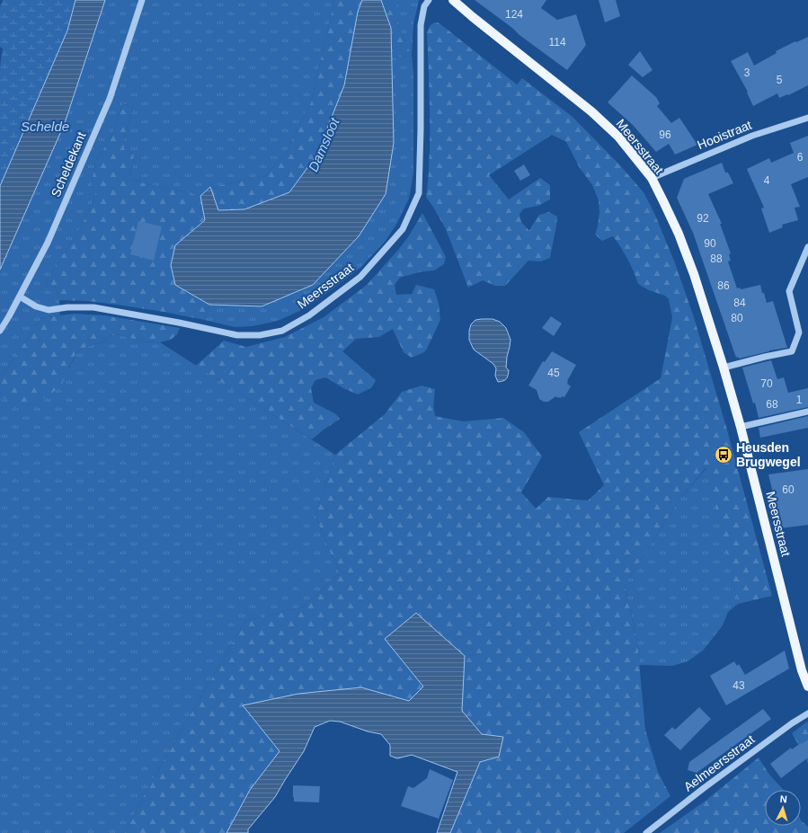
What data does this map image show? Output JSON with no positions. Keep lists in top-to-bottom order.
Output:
{
  "streets": {
    "main road": ["Meersstraat"],
    "street": ["Hooistraat", "Scheldekant", "Aelmeersstraat"]
  },
  "crossings": [
    ["Hooistraat", "Meersstraat"],
    ["Meersstraat", "Scheldekant"]
  ],
  "water": ["Schelde", "Damsloot"],
  "places": {
    "bus stop": ["Heusden Brugwegel"]
  },
  "house_numbers": [
    "124",
    "114",
    "3",
    "5",
    "96",
    "6",
    "4",
    "92",
    "90",
    "88",
    "86",
    "84",
    "80",
    "45",
    "70",
    "1",
    "68",
    "60",
    "43"
  ],
  "north": "top"
}
